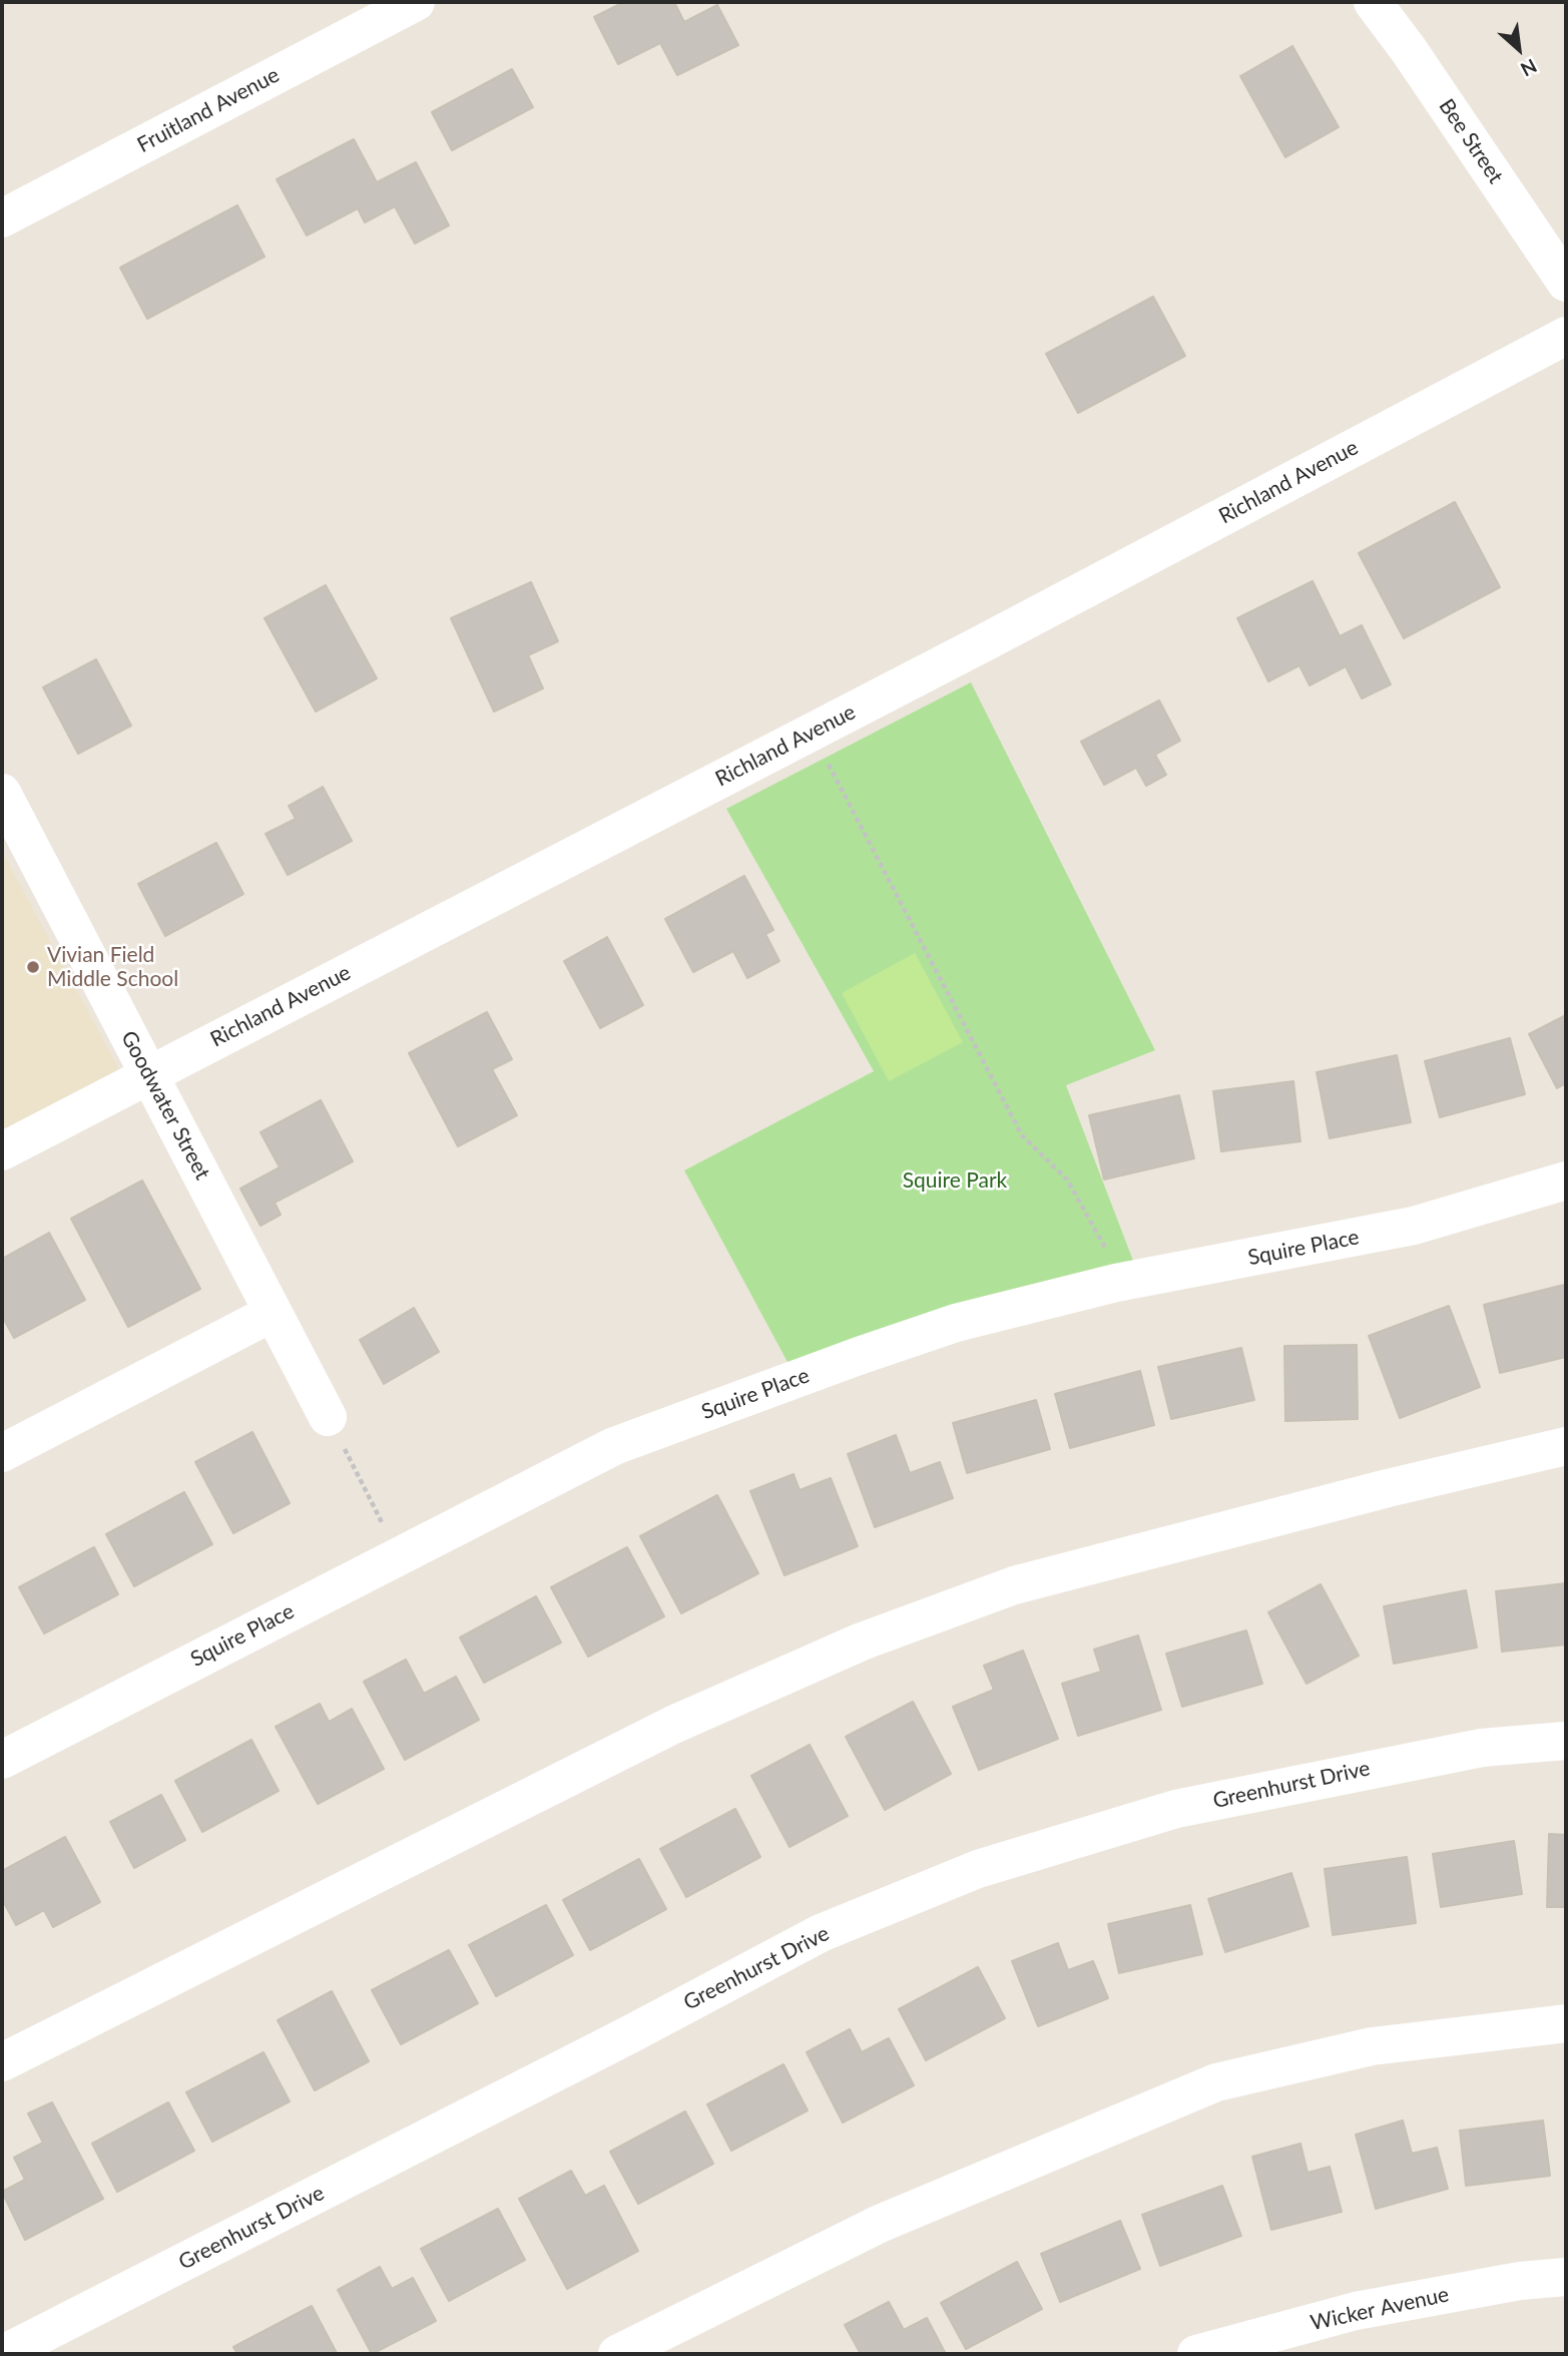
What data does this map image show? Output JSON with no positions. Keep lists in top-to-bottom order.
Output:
{
  "streets": {
    "street": [
      "Fruitland Avenue",
      "Bee Street",
      "Richland Avenue",
      "Goodwater Street",
      "Squire Place",
      "Greenhurst Drive",
      "Wicker Avenue"
    ]
  },
  "crossings": [
    ["Richland Avenue", "Goodwater Street"]
  ],
  "parks": ["Squire Park"],
  "places": ["Vivian Field Middle School"],
  "north": "bottom right"
}
